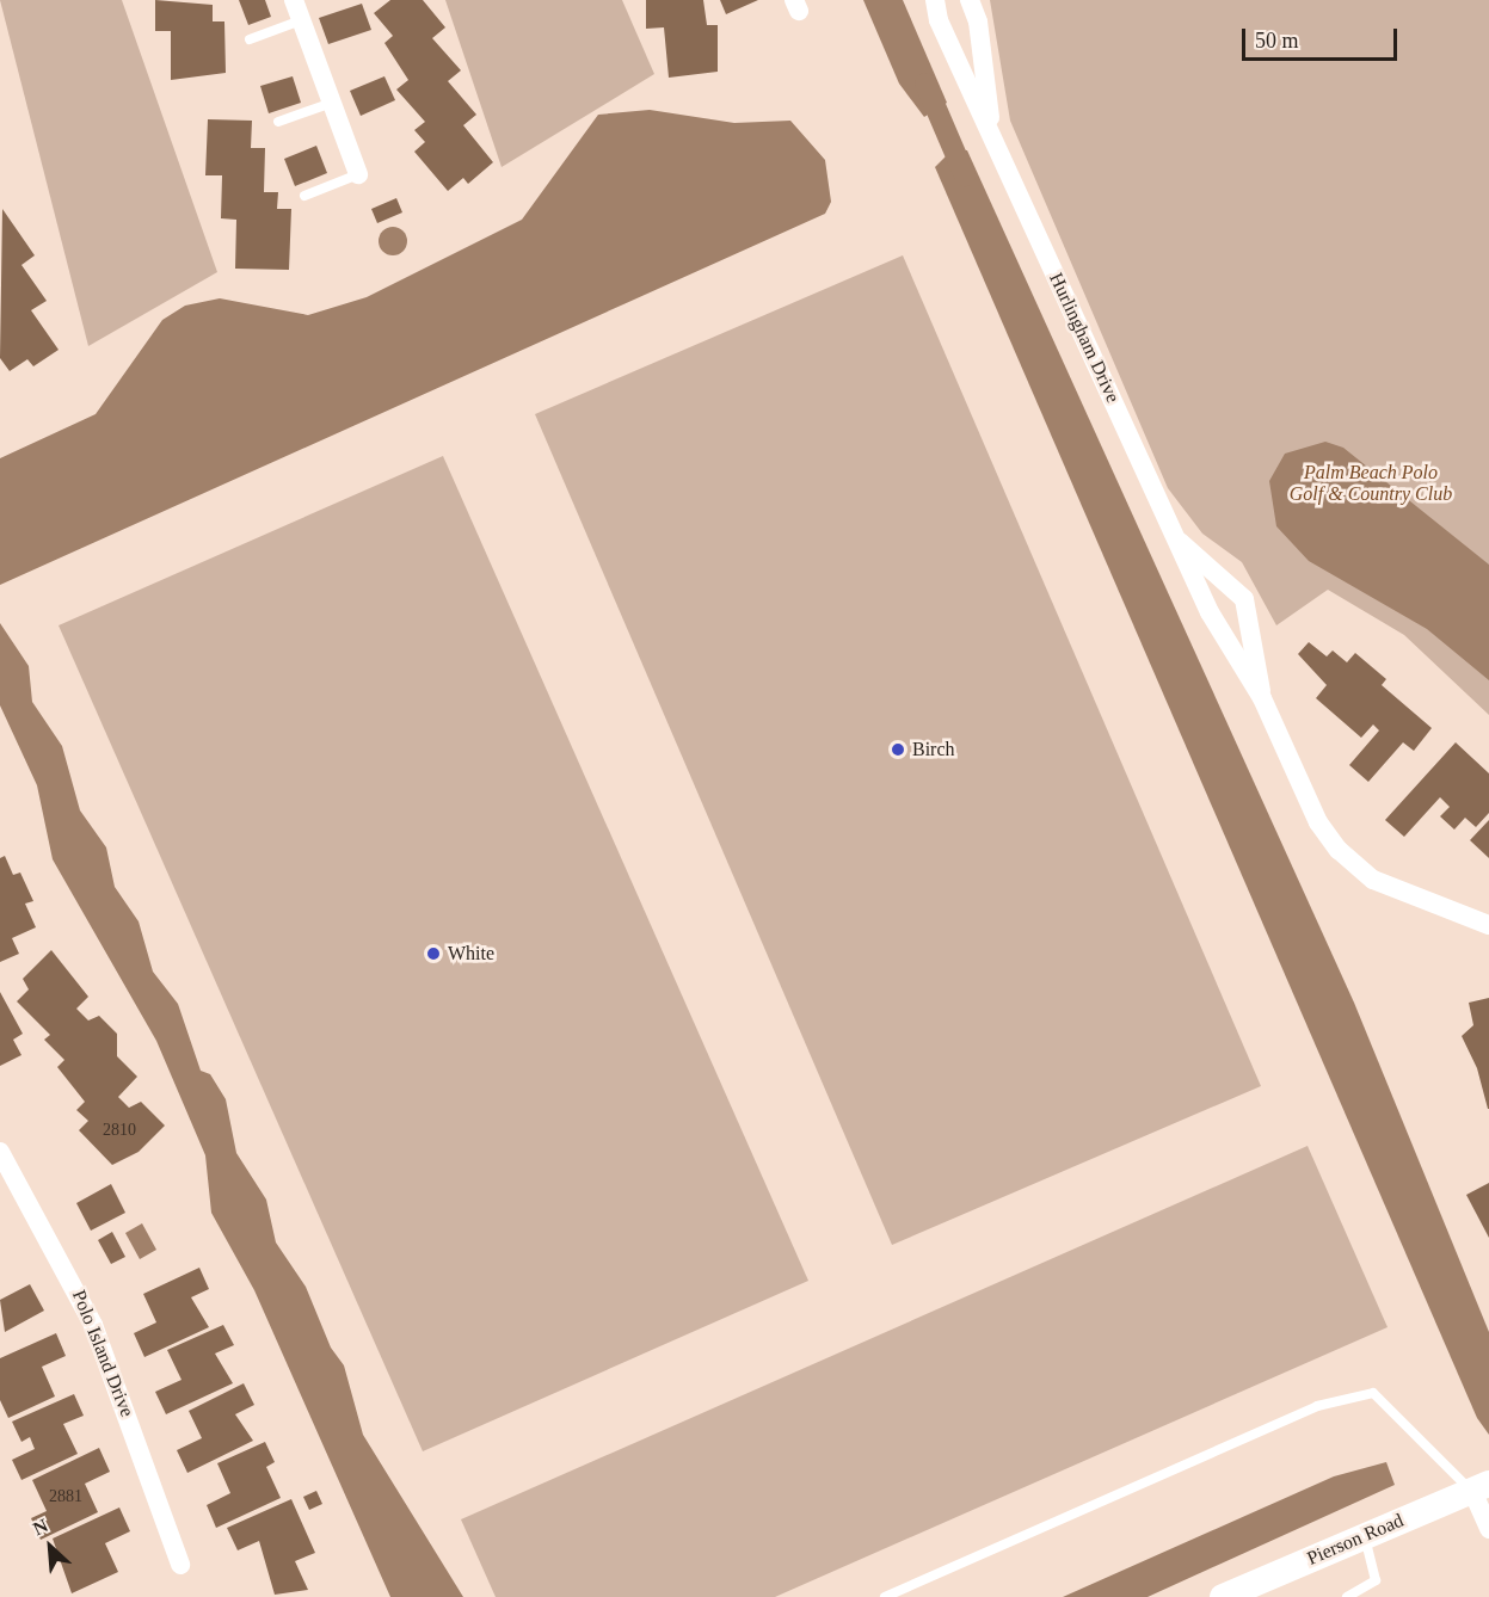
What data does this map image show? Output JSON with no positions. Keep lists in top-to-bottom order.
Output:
{
  "streets": {
    "street": ["Hurlingham Drive", "Polo Island Drive", "Pierson Road"]
  },
  "parks": ["Palm Beach Polo Golf & Country Club"],
  "places": ["Birch", "White"],
  "house_numbers": ["2810", "2881"],
  "scale_bar": "50 m",
  "north": "top left"
}
